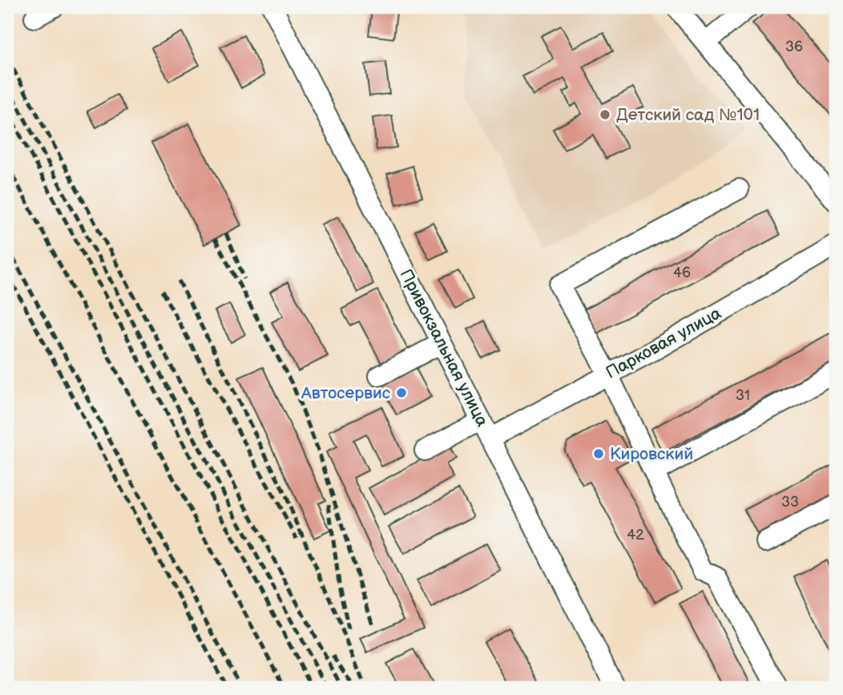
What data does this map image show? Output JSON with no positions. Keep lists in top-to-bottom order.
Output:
{
  "streets": {
    "street": ["Парковая улица", "Привокзальная улица"]
  },
  "crossings": [
    ["Парковая улица", "Привокзальная улица"]
  ],
  "places": ["Детский сад №101", "Автосервис", "Кировский"],
  "house_numbers": [
    "36",
    "46",
    "31",
    "33",
    "42"
  ]
}
